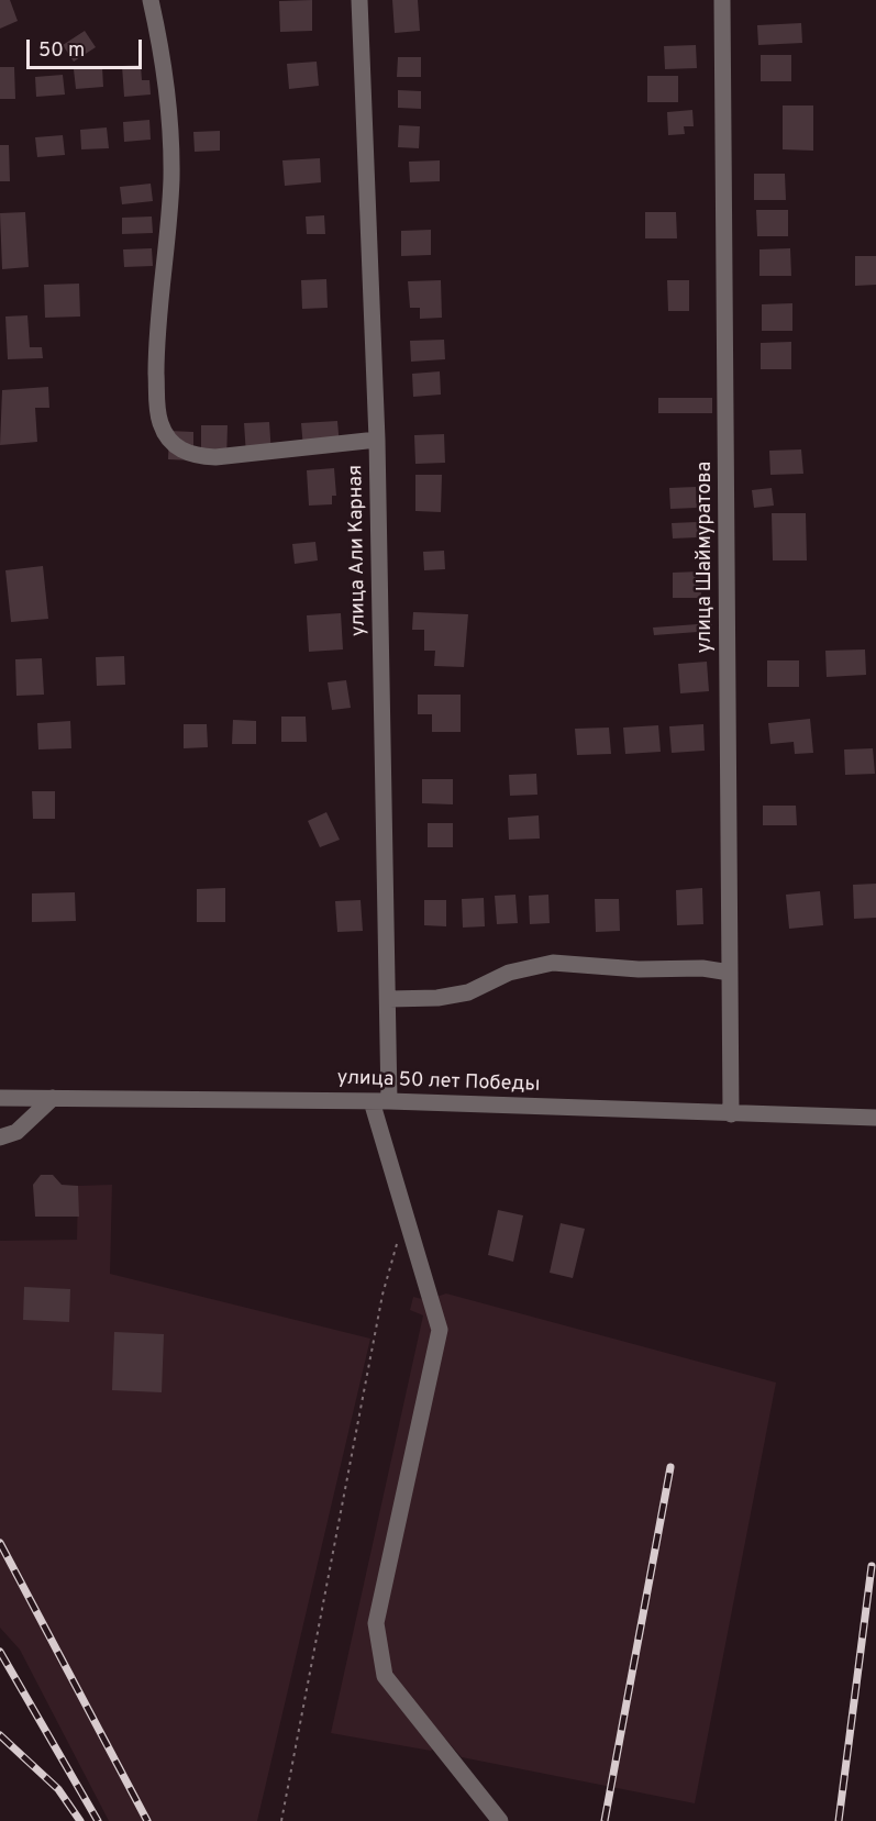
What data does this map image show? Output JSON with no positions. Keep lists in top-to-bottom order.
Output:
{
  "streets": {
    "street": ["улица Али Карная", "улица Шаймуратова", "улица 50 лет Победы"]
  },
  "crossings": [
    ["улица Али Карная", "улица 50 лет Победы"],
    ["улица Шаймуратова", "улица 50 лет Победы"]
  ],
  "scale_bar": "50 m"
}
